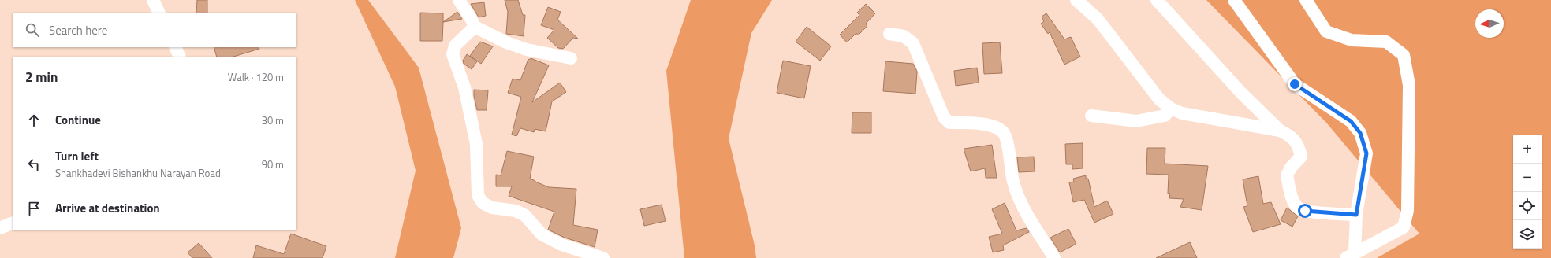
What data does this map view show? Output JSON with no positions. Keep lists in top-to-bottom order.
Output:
{
  "north": "left",
  "page": {
    "search": "Search here",
    "heading": ["2 min", "Walk · 120 m"],
    "list": [
      ["Continue", "30 m"],
      ["Turn left", "Shankhadevi Bishankhu Narayan Road", "90 m"],
      "Arrive at destination"
    ],
    "map_buttons": ["+", "−"]
  }
}
